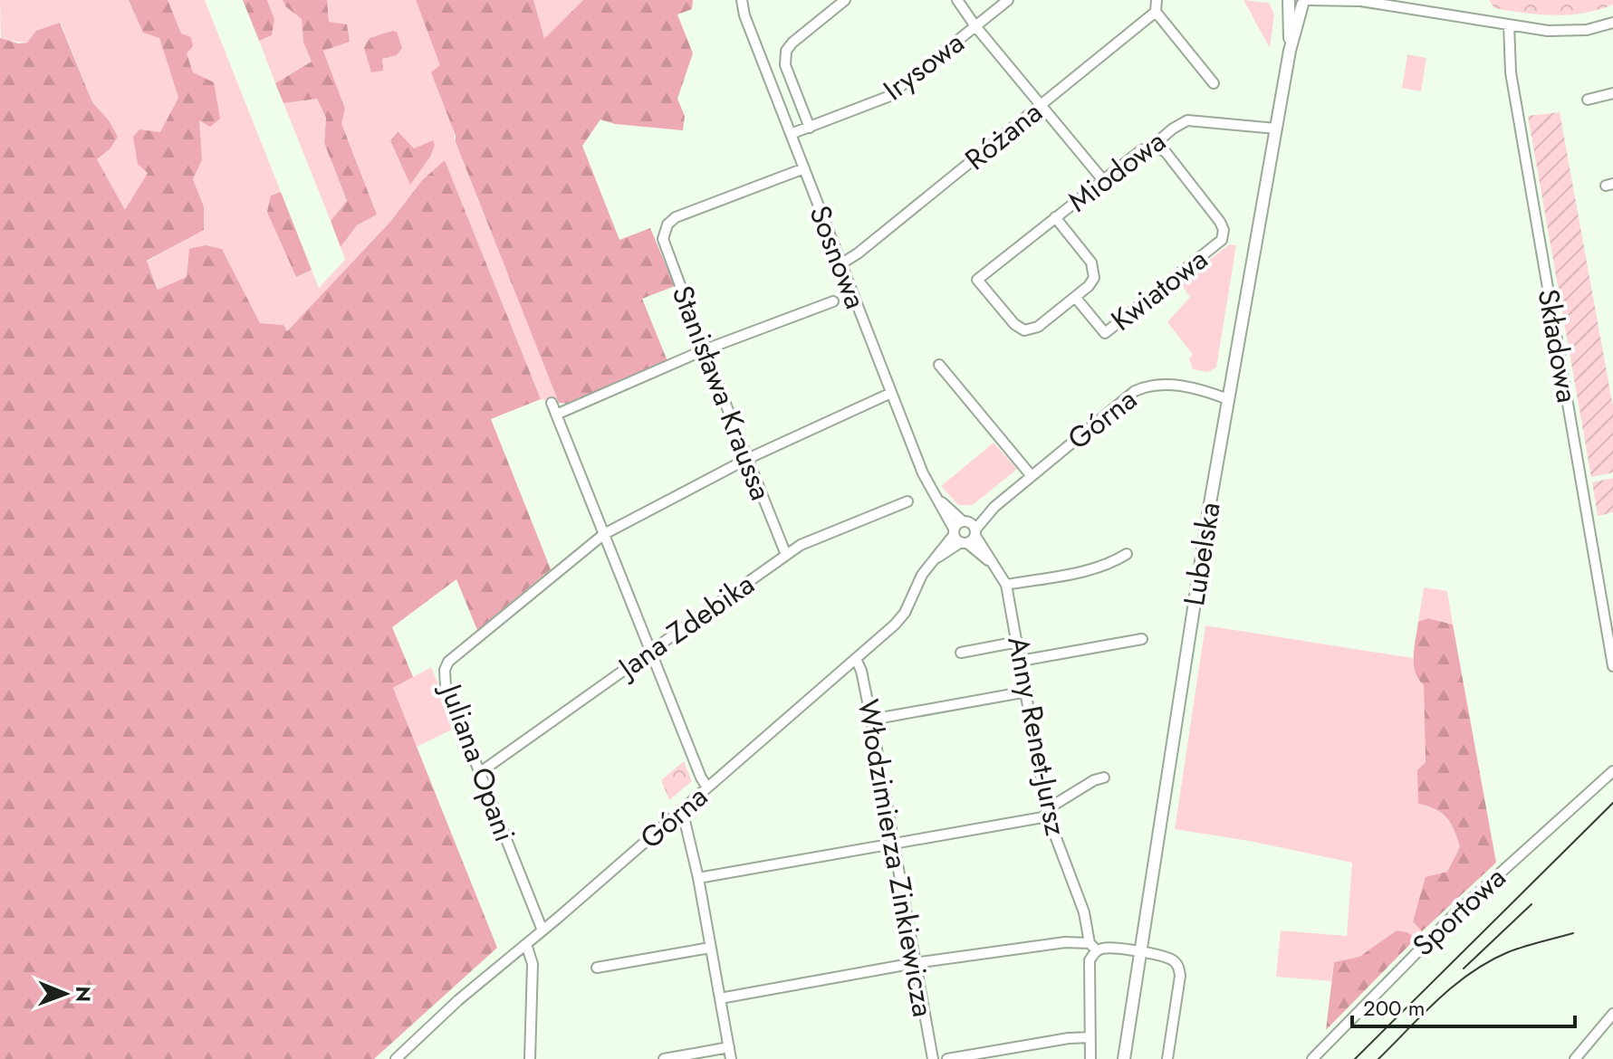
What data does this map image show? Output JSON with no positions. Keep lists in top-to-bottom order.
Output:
{
  "streets": {
    "main road": ["Lubelska"],
    "street": [
      "Irysowa",
      "Różana",
      "Miodowa",
      "Sosnowa",
      "Kwiatowa",
      "Składowa",
      "Stanisława Kraussa",
      "Górna",
      "Jana Zdebika",
      "Anny Renet-Jursz",
      "Juliana Opani",
      "Włodzimierza Zinkiewicza",
      "Sportowa"
    ]
  },
  "crossings": [
    ["Irysowa", "Sosnowa"],
    ["Różana", "Sosnowa"],
    ["Miodowa", "Kwiatowa"],
    ["Miodowa", "Lubelska"],
    ["Sosnowa", "Stanisława Kraussa"],
    ["Sosnowa", "Górna"],
    ["Sosnowa", "Anny Renet-Jursz"],
    ["Sosnowa", "Juliana Opani"],
    ["Stanisława Kraussa", "Jana Zdebika"],
    ["Stanisława Kraussa", "Juliana Opani"],
    ["Górna", "Lubelska"],
    ["Górna", "Anny Renet-Jursz"],
    ["Górna", "Juliana Opani"],
    ["Górna", "Włodzimierza Zinkiewicza"],
    ["Jana Zdebika", "Juliana Opani"]
  ],
  "scale_bar": "200 m",
  "north": "right"
}
